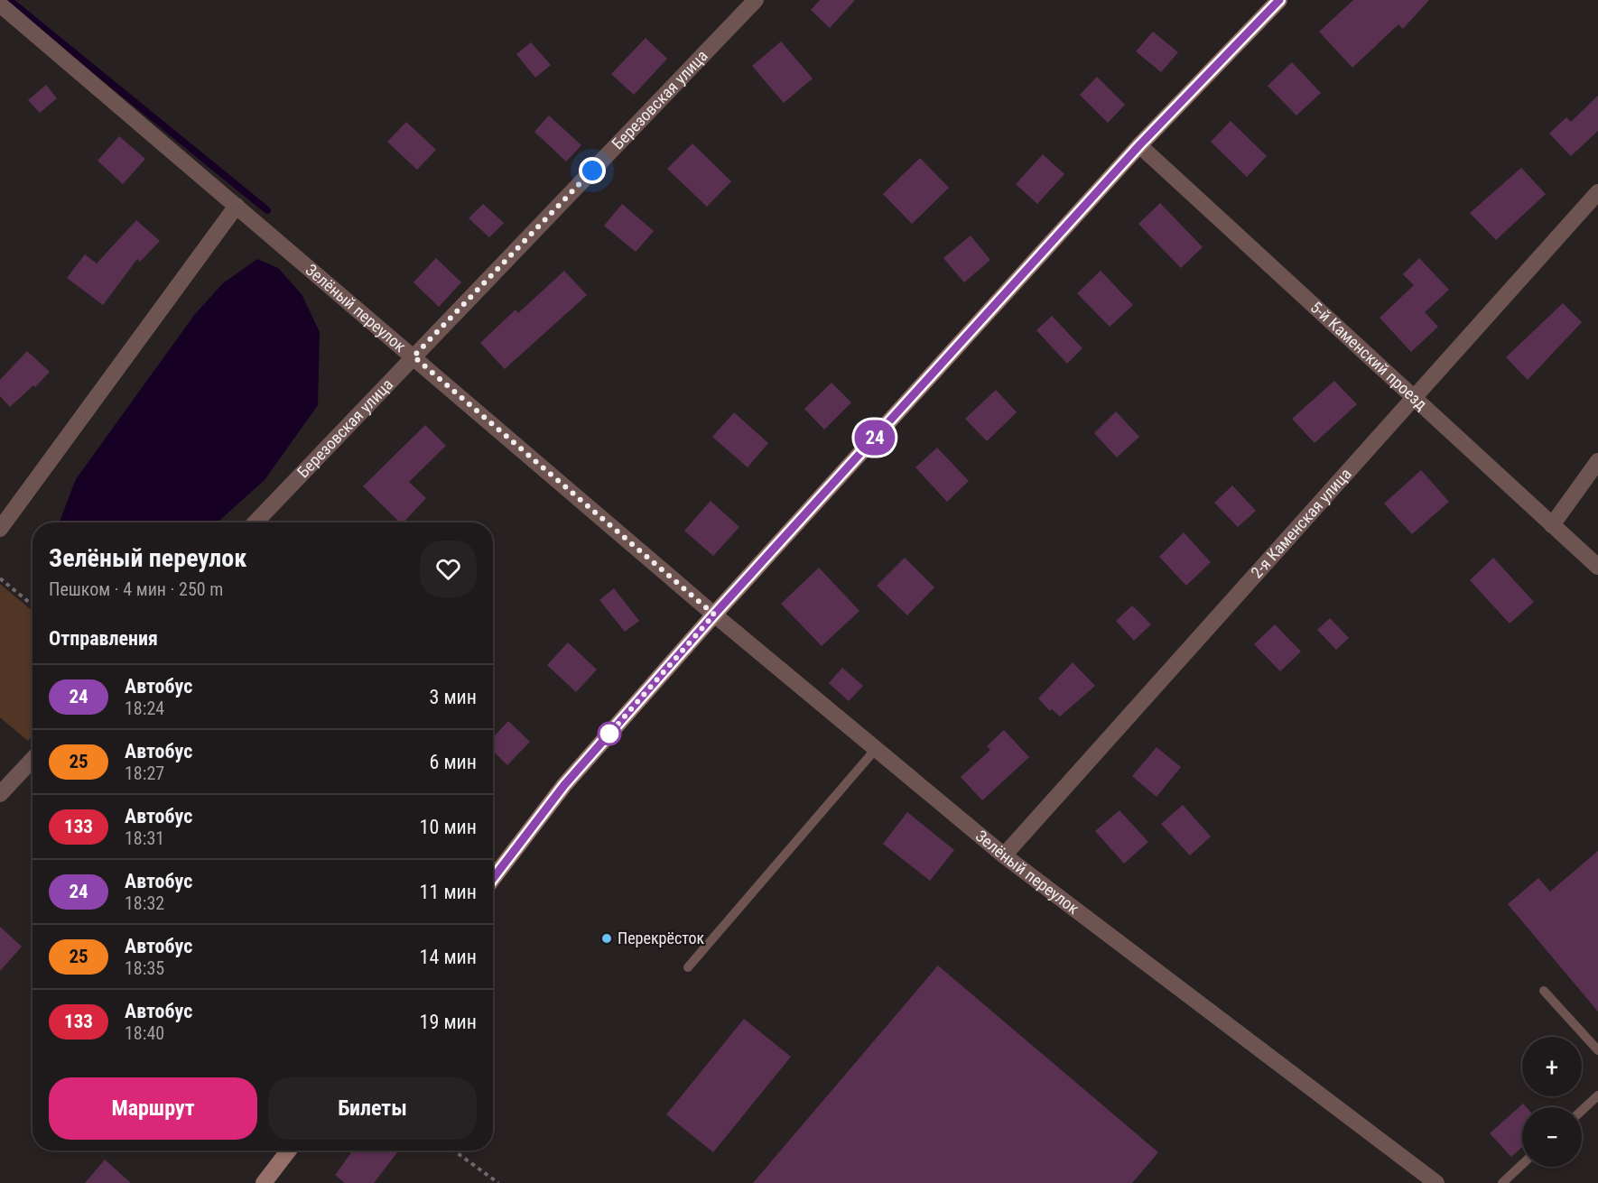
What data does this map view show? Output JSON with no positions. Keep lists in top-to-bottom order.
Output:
{
  "streets": {
    "street": [
      "Березовская улица",
      "Зелёный переулок",
      "5-й Каменский проезд",
      "2-я Каменская улица"
    ]
  },
  "crossings": [
    ["Березовская улица", "Зелёный переулок"],
    ["Зелёный переулок", "2-я Каменская улица"],
    ["5-й Каменский проезд", "2-я Каменская улица"]
  ],
  "places": ["Перекрёсток"],
  "lines": ["bus line 24"],
  "page": {
    "on_map": "24",
    "heading": [
      ["Зелёный переулок", "Пешком · 4 мин · 250 m"],
      "Отправления"
    ],
    "list": [
      {
        "mark": "24",
        "name": "Автобус",
        "note": "18:24",
        "value": "3 мин"
      },
      {
        "mark": "25",
        "name": "Автобус",
        "note": "18:27",
        "value": "6 мин"
      },
      {
        "mark": "133",
        "name": "Автобус",
        "note": "18:31",
        "value": "10 мин"
      },
      {
        "mark": "24",
        "name": "Автобус",
        "note": "18:32",
        "value": "11 мин"
      },
      {
        "mark": "25",
        "name": "Автобус",
        "note": "18:35",
        "value": "14 мин"
      },
      {
        "mark": "133",
        "name": "Автобус",
        "note": "18:40",
        "value": "19 мин"
      }
    ],
    "map_buttons": ["+", "−"],
    "buttons": ["Маршрут", "Билеты"]
  }
}
